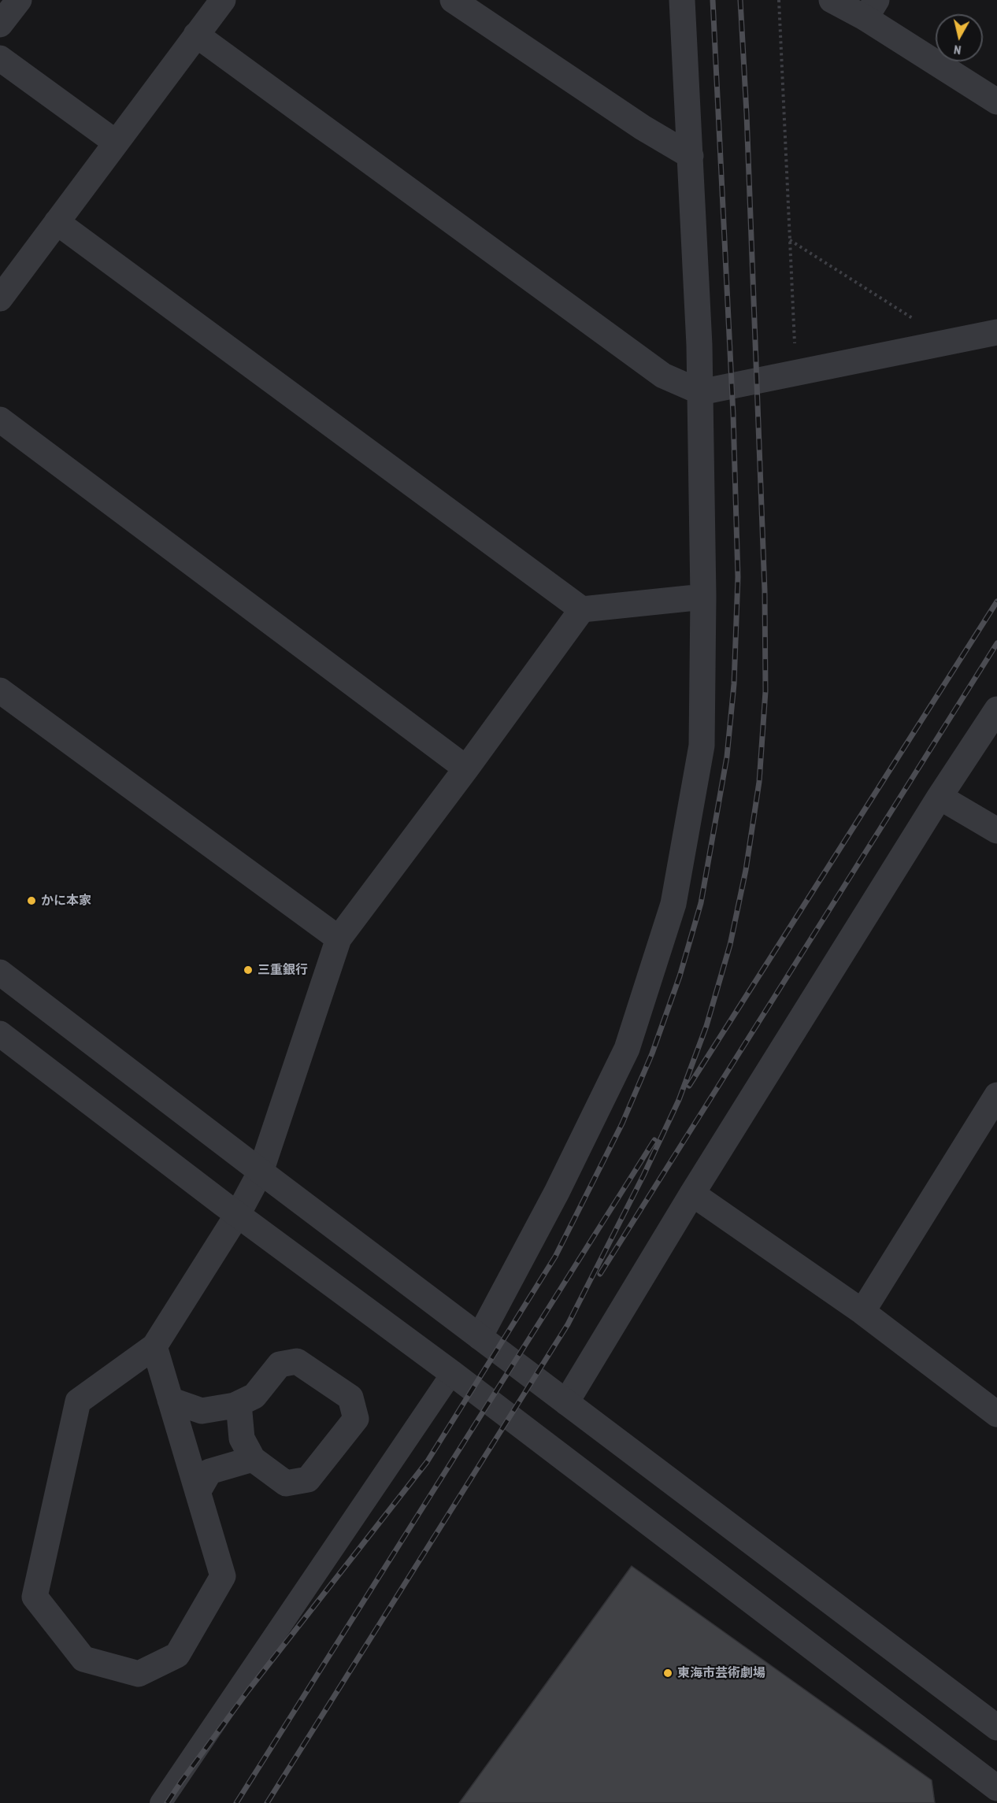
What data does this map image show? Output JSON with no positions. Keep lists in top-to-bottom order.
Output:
{
  "places": ["かに本家", "三重銀行", "東海市芸術劇場"],
  "north": "bottom"
}
